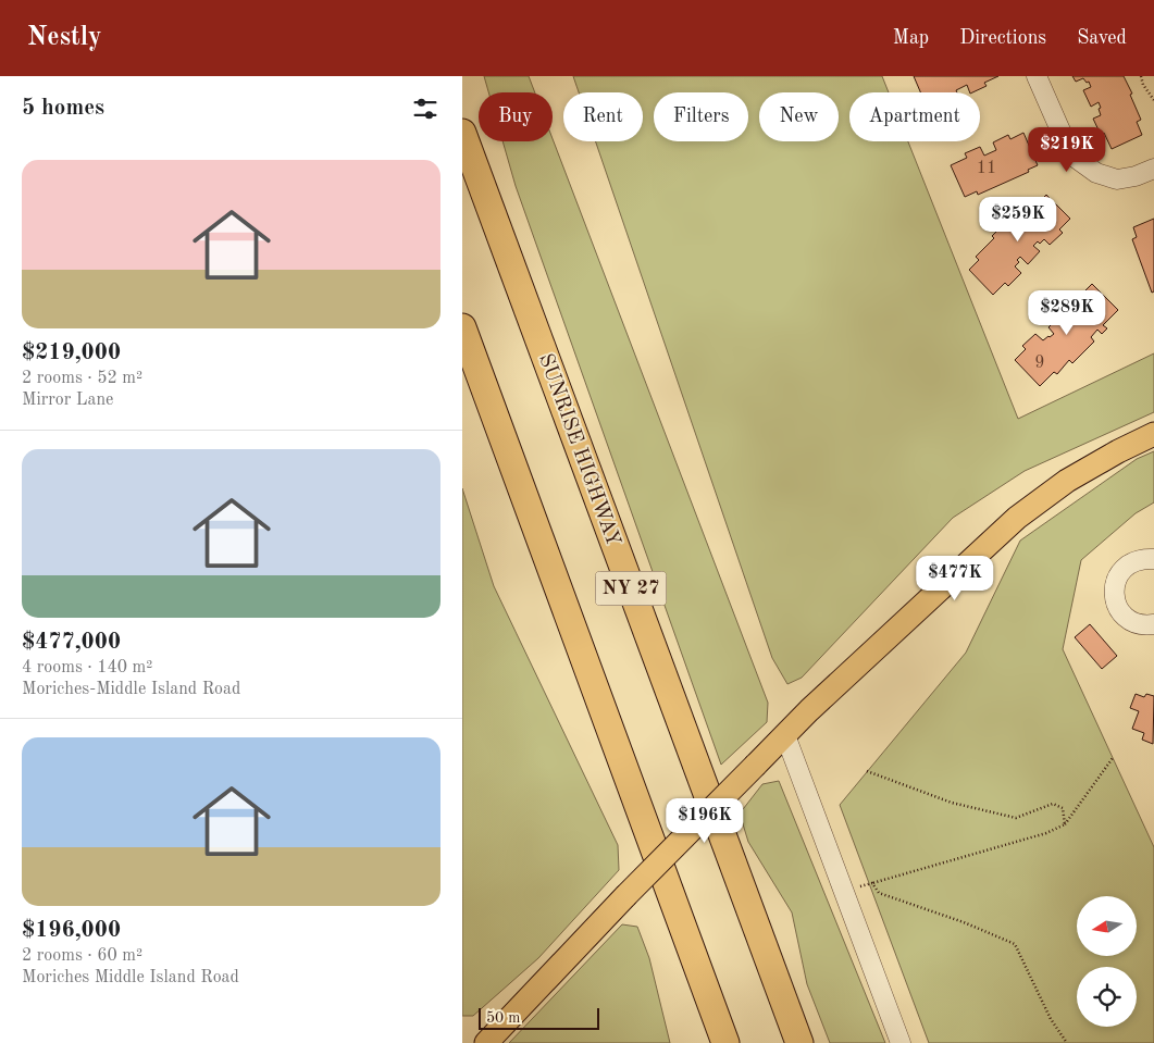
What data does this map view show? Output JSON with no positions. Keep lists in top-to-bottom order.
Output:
{
  "streets": {
    "highway": ["SUNRISE HIGHWAY", "NY 27"]
  },
  "house_numbers": ["11", "9"],
  "scale_bar": "50 m",
  "north": "left",
  "page": {
    "header": "Nestly",
    "nav": ["Map", "Directions", "Saved"],
    "heading": "5 homes",
    "chip": [
      "Buy",
      "Rent",
      "Filters",
      "New",
      "Apartment"
    ],
    "price": [
      "$219K",
      "$259K",
      "$289K",
      "$477K",
      "$196K"
    ],
    "list": [
      {
        "name": "$219,000",
        "note": "2 rooms · 52 m² · Mirror Lane"
      },
      {
        "name": "$477,000",
        "note": "4 rooms · 140 m² · Moriches-Middle Island Road"
      },
      {
        "name": "$196,000",
        "note": "2 rooms · 60 m² · Moriches Middle Island Road"
      }
    ],
    "scale": "50 m"
  }
}
